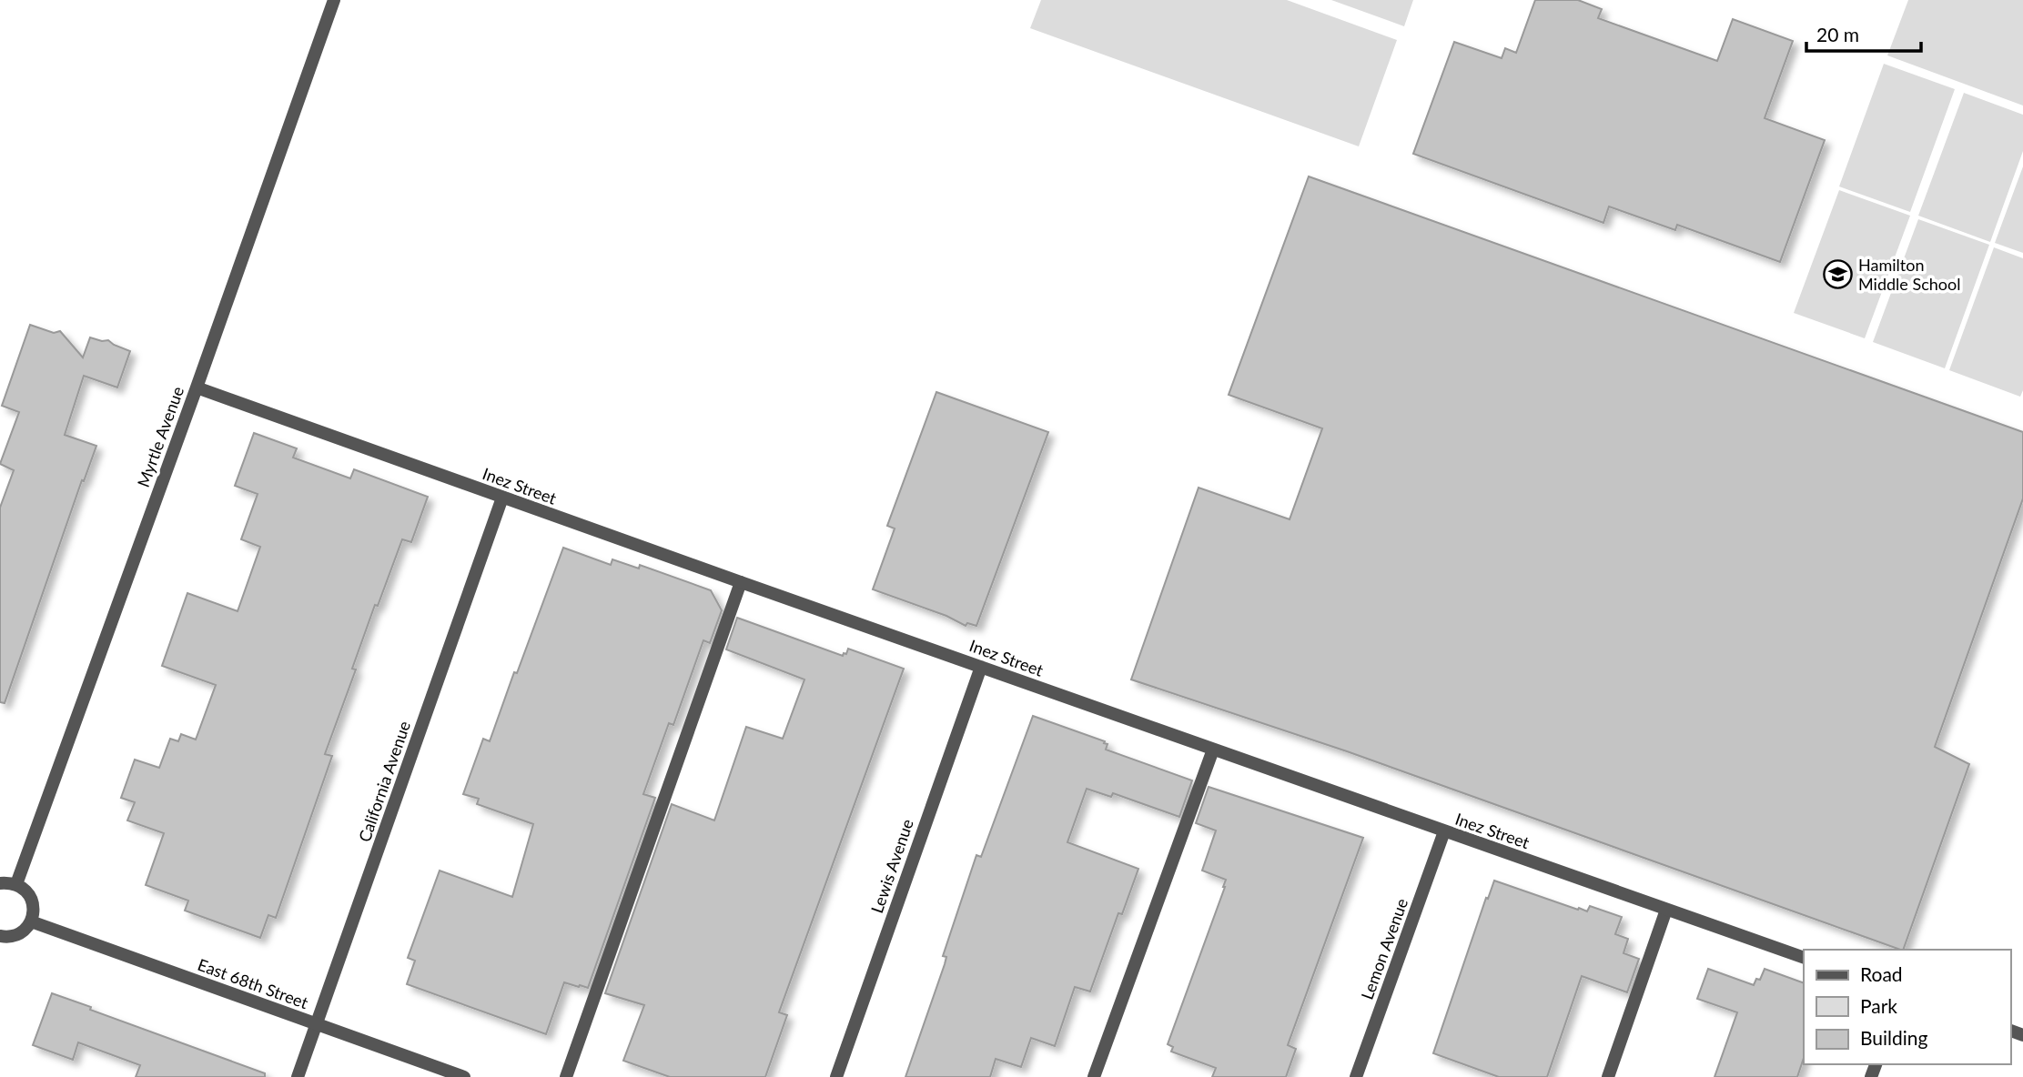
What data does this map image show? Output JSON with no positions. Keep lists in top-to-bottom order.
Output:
{
  "streets": {
    "street": [
      "Myrtle Avenue",
      "Inez Street",
      "California Avenue",
      "Lewis Avenue",
      "Lemon Avenue",
      "East 68th Street"
    ]
  },
  "crossings": [
    ["Myrtle Avenue", "Inez Street"],
    ["Inez Street", "California Avenue"],
    ["Inez Street", "Lewis Avenue"],
    ["Inez Street", "Lemon Avenue"],
    ["California Avenue", "East 68th Street"]
  ],
  "places": {
    "school or university": ["Hamilton Middle School"]
  },
  "legend": ["Road", "Park", "Building"],
  "scale_bar": "20 m"
}
